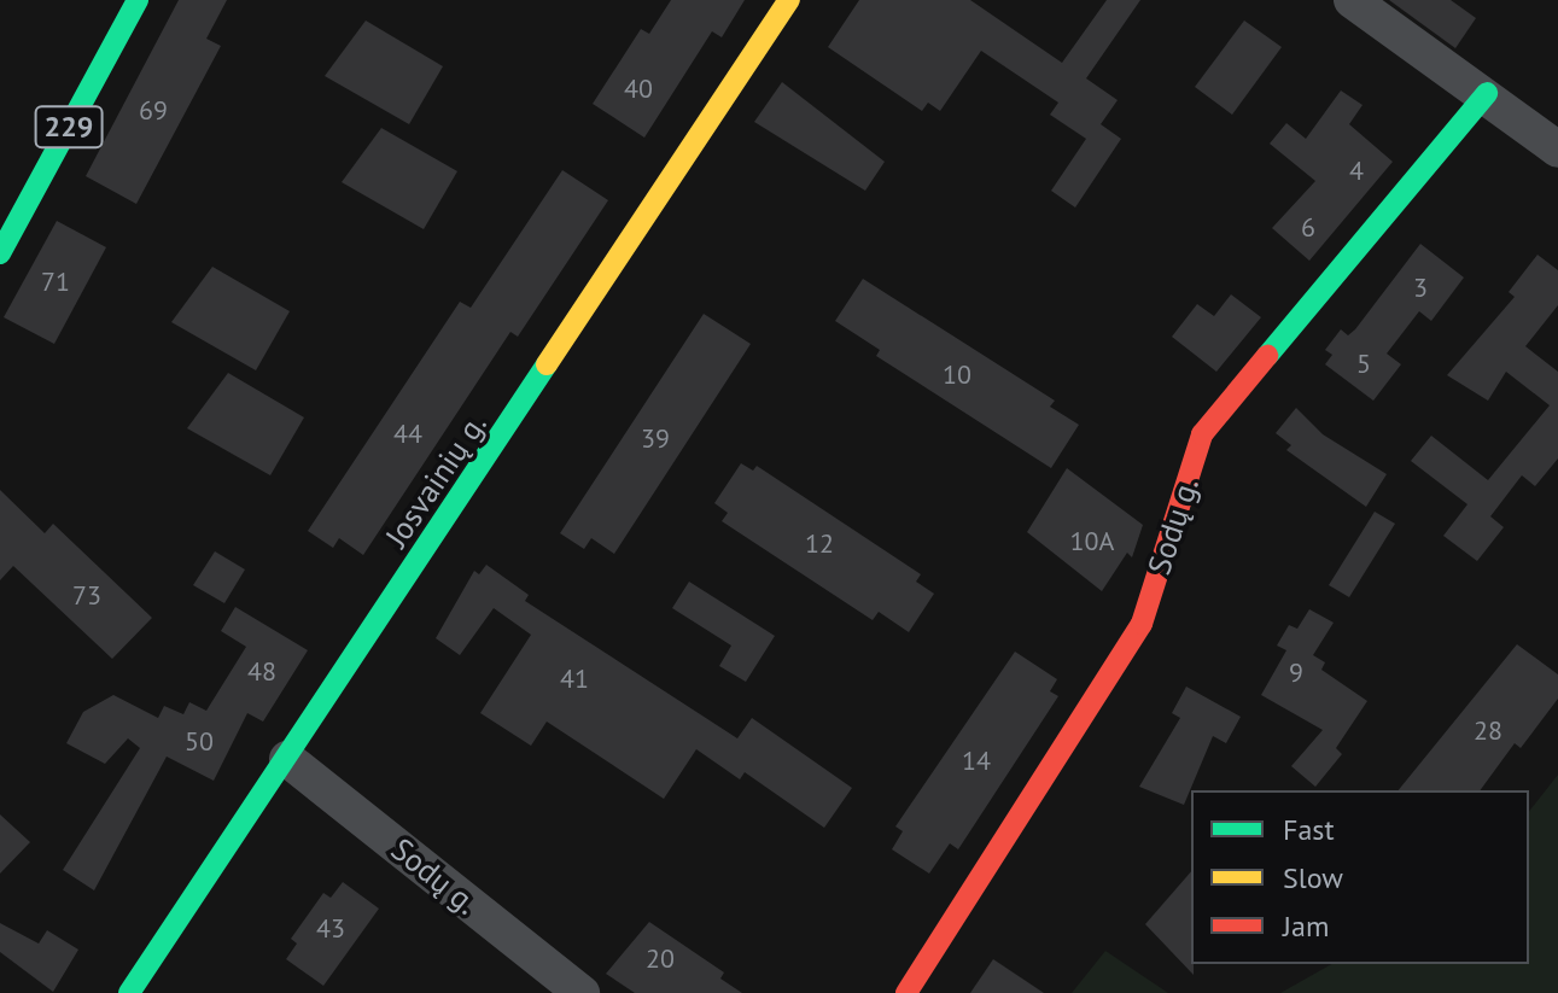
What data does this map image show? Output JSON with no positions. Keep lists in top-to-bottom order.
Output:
{
  "streets": {
    "street": ["229", "Josvainių g.", "Sodų g."]
  },
  "crossings": [
    ["Josvainių g.", "Sodų g."]
  ],
  "house_numbers": [
    "40",
    "69",
    "4",
    "6",
    "71",
    "3",
    "5",
    "10",
    "44",
    "39",
    "10A",
    "12",
    "73",
    "48",
    "9",
    "41",
    "28",
    "50",
    "14",
    "43",
    "20"
  ],
  "legend": ["Fast", "Slow", "Jam"]
}
